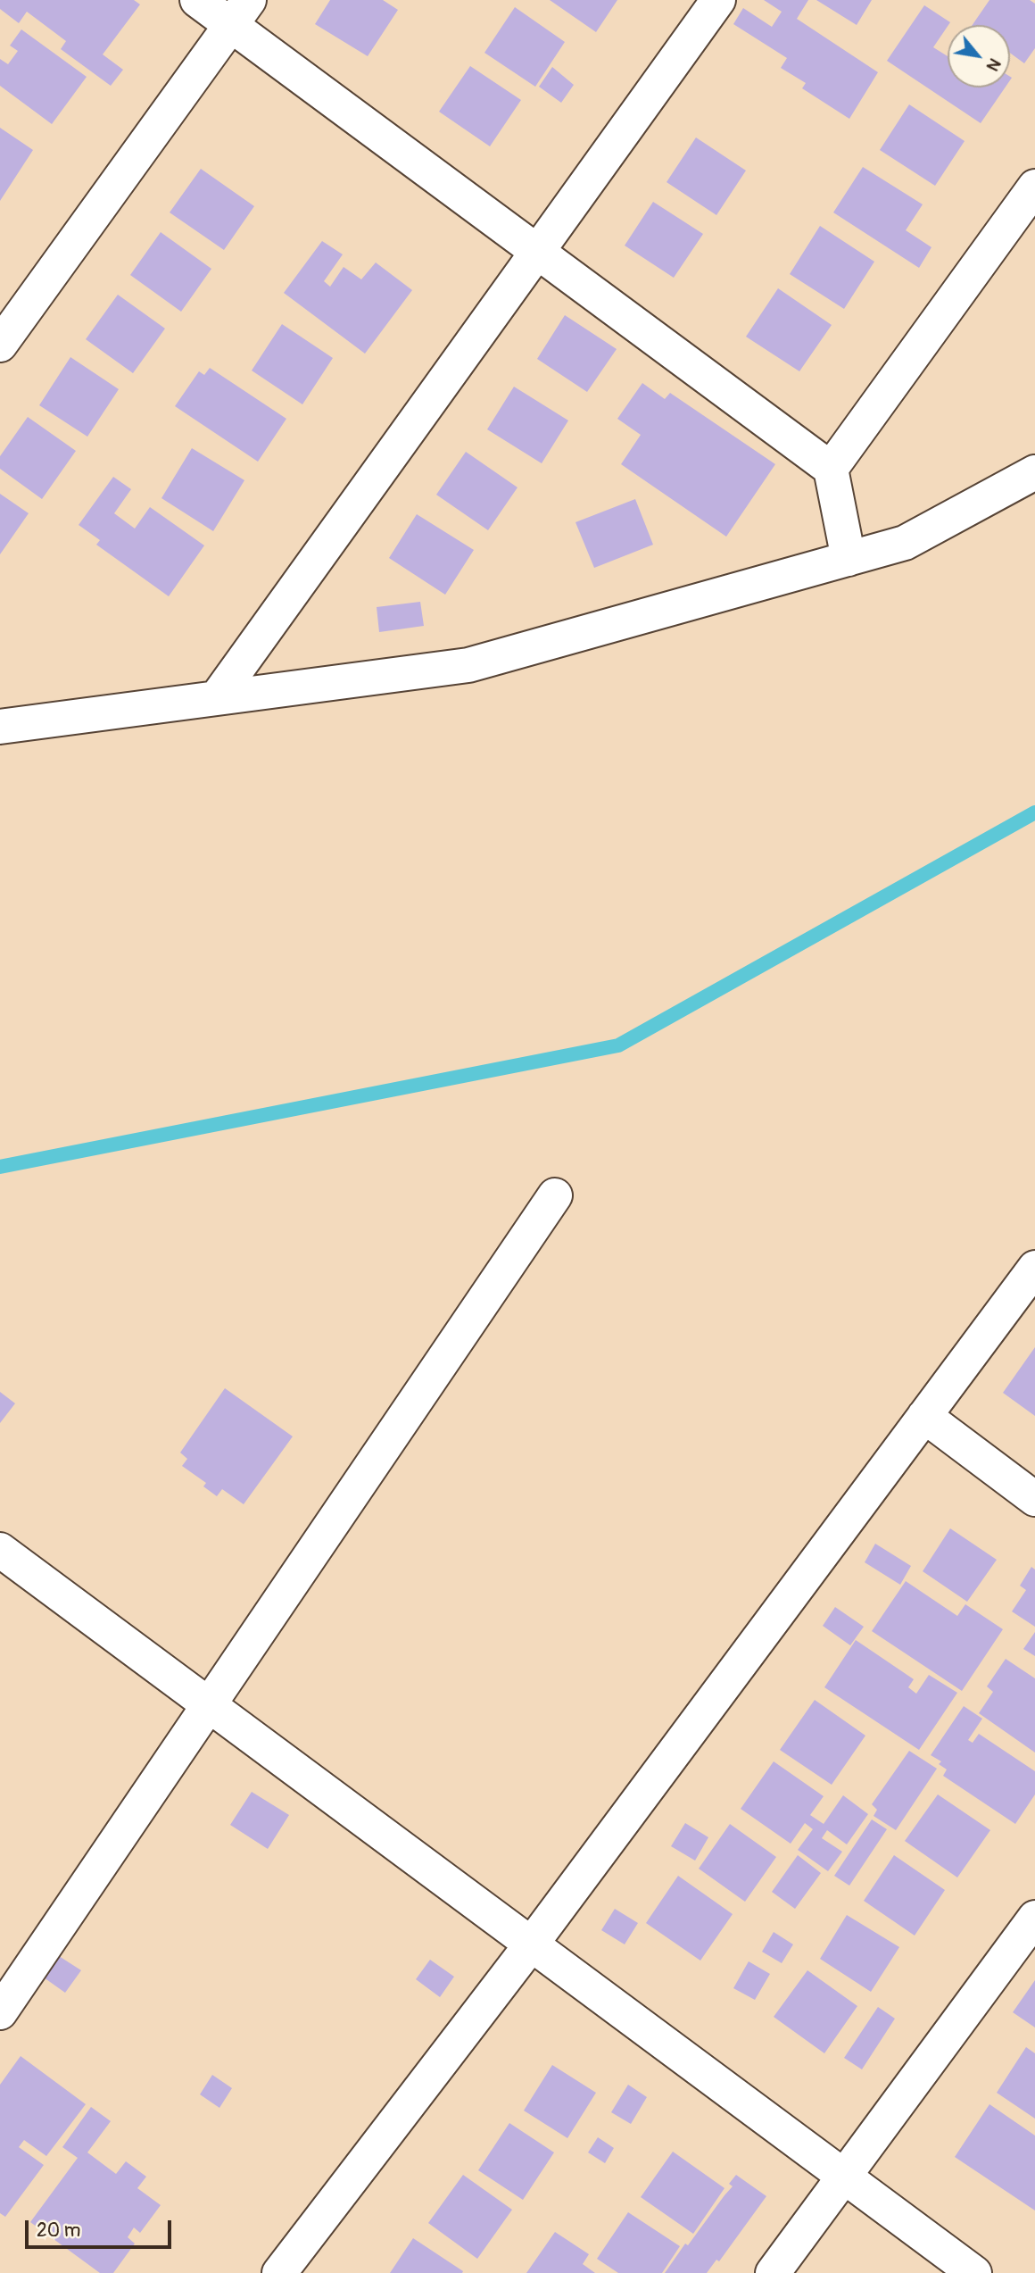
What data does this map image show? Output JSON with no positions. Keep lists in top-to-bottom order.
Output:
{
  "scale_bar": "20 m",
  "north": "bottom right"
}
